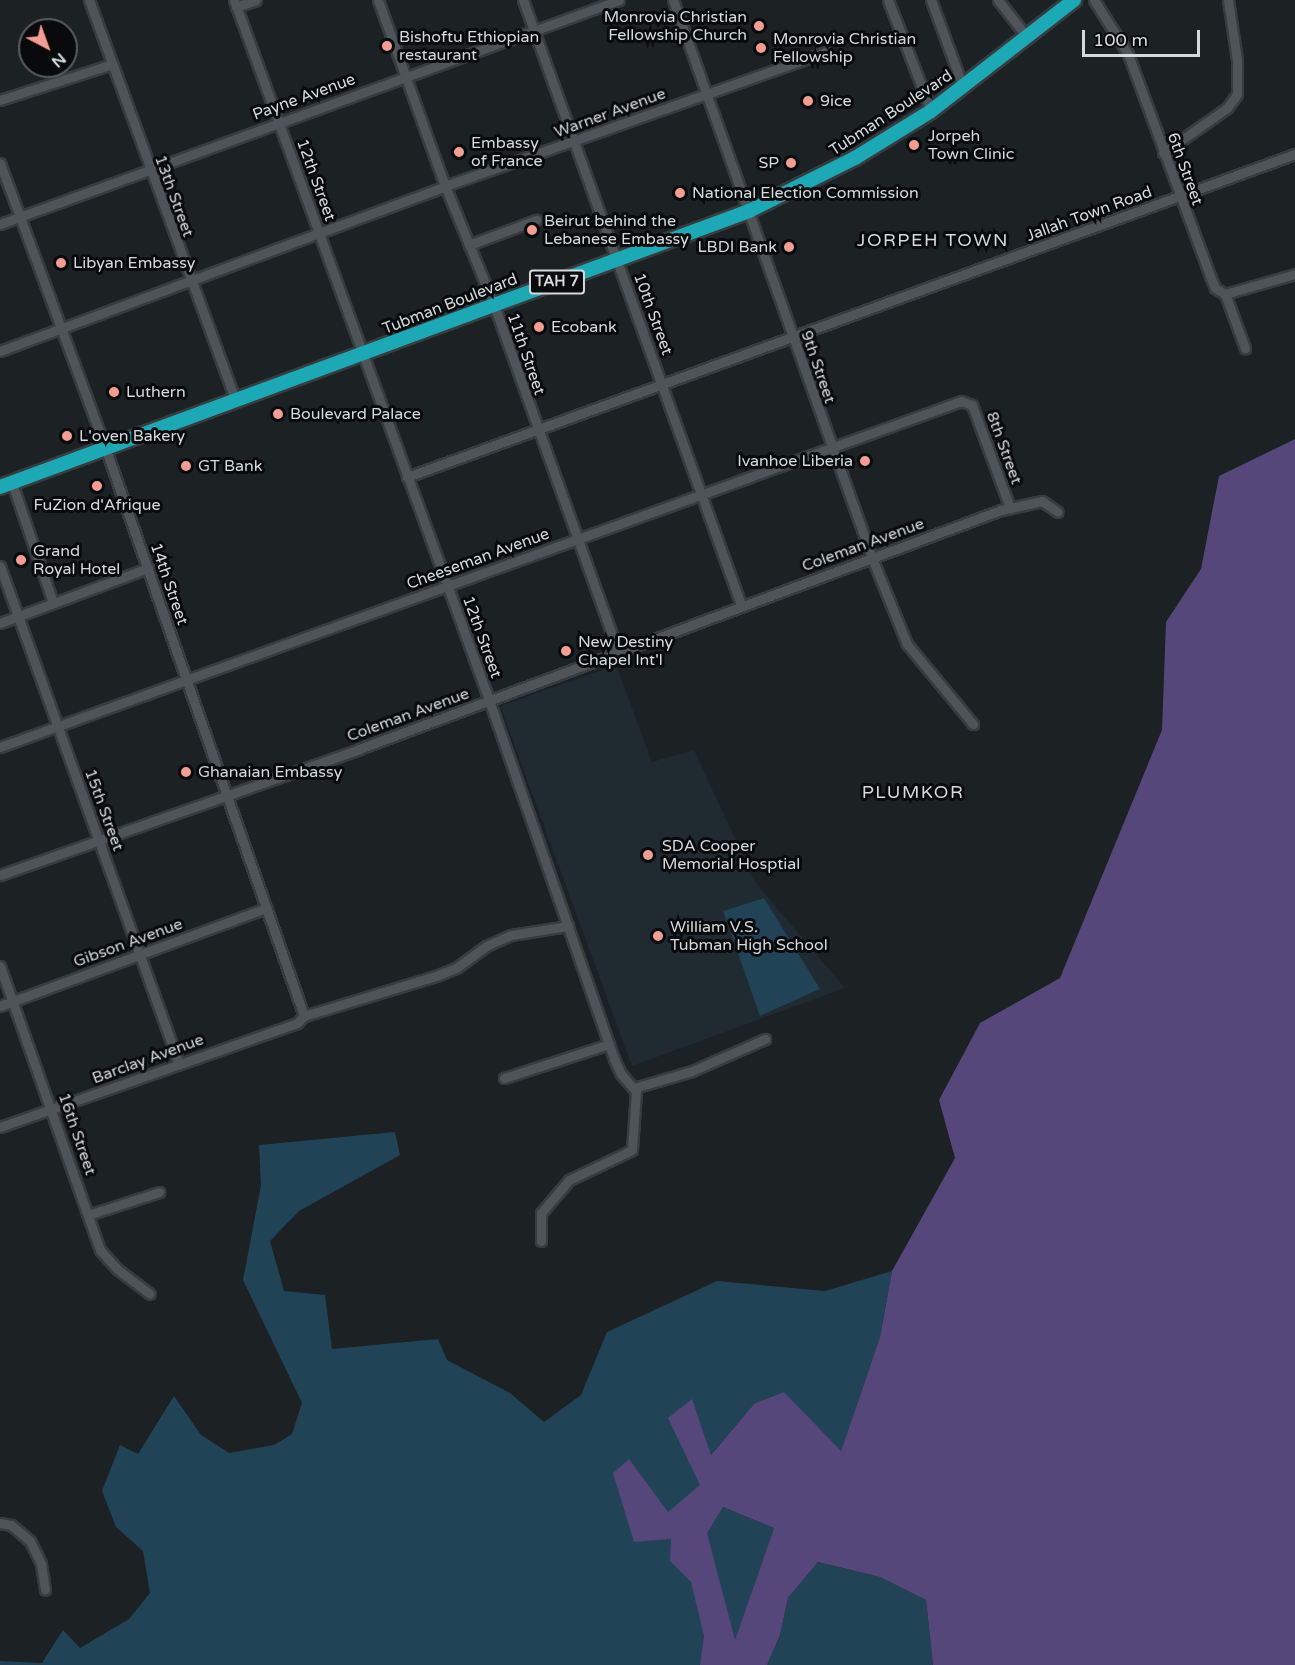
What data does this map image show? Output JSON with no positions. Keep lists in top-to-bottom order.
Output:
{
  "streets": {
    "highway": ["Tubman Boulevard", "TAH 7"],
    "street": [
      "Payne Avenue",
      "Warner Avenue",
      "6th Street",
      "12th Street",
      "13th Street",
      "Jallah Town Road",
      "10th Street",
      "11th Street",
      "9th Street",
      "8th Street",
      "Coleman Avenue",
      "Cheeseman Avenue",
      "14th Street",
      "15th Street",
      "Gibson Avenue",
      "Barclay Avenue",
      "16th Street"
    ]
  },
  "crossings": [
    ["Payne Avenue", "12th Street"],
    ["Payne Avenue", "13th Street"],
    ["Payne Avenue", "10th Street"],
    ["Payne Avenue", "11th Street"],
    ["Payne Avenue", "14th Street"],
    ["Warner Avenue", "12th Street"],
    ["Warner Avenue", "13th Street"],
    ["Warner Avenue", "10th Street"],
    ["Warner Avenue", "11th Street"],
    ["Warner Avenue", "9th Street"],
    ["Warner Avenue", "14th Street"],
    ["Tubman Boulevard", "12th Street"],
    ["Tubman Boulevard", "13th Street"],
    ["Tubman Boulevard", "10th Street"],
    ["Tubman Boulevard", "11th Street"],
    ["Tubman Boulevard", "9th Street"],
    ["Tubman Boulevard", "14th Street"],
    ["6th Street", "Jallah Town Road"],
    ["12th Street", "Jallah Town Road"],
    ["12th Street", "Coleman Avenue"],
    ["12th Street", "Cheeseman Avenue"],
    ["12th Street", "Barclay Avenue"],
    ["Jallah Town Road", "10th Street"],
    ["Jallah Town Road", "11th Street"],
    ["Jallah Town Road", "9th Street"],
    ["10th Street", "Coleman Avenue"],
    ["10th Street", "Cheeseman Avenue"],
    ["11th Street", "Coleman Avenue"],
    ["11th Street", "Cheeseman Avenue"],
    ["9th Street", "Coleman Avenue"],
    ["9th Street", "Cheeseman Avenue"],
    ["8th Street", "Coleman Avenue"],
    ["8th Street", "Cheeseman Avenue"],
    ["Coleman Avenue", "14th Street"],
    ["Coleman Avenue", "15th Street"],
    ["Cheeseman Avenue", "14th Street"],
    ["Cheeseman Avenue", "15th Street"],
    ["14th Street", "Gibson Avenue"],
    ["14th Street", "Barclay Avenue"],
    ["15th Street", "Gibson Avenue"],
    ["15th Street", "Barclay Avenue"],
    ["Gibson Avenue", "16th Street"],
    ["Barclay Avenue", "16th Street"]
  ],
  "districts": ["JORPEH TOWN", "PLUMKOR"],
  "places": [
    "Monrovia Christian Fellowship Church",
    "Bishoftu Ethiopian restaurant",
    "Monrovia Christian Fellowship",
    "9ice",
    "Jorpeh Town Clinic",
    "Embassy of France",
    "SP",
    "National Election Commission",
    "Beirut behind the Lebanese Embassy",
    "LBDI Bank",
    "Libyan Embassy",
    "Ecobank",
    "Luthern",
    "Boulevard Palace",
    "L'oven Bakery",
    "Ivanhoe Liberia",
    "GT Bank",
    "FuZion d'Afrique",
    "Grand Royal Hotel",
    "New Destiny Chapel Int'l",
    "Ghanaian Embassy",
    "SDA Cooper Memorial Hosptial",
    "William V.S. Tubman High School"
  ],
  "scale_bar": "100 m",
  "north": "bottom right"
}
